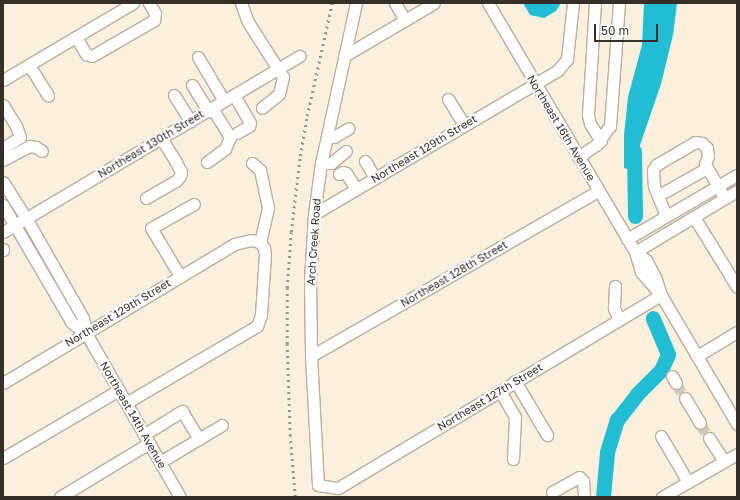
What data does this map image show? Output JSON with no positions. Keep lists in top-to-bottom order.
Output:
{
  "streets": {
    "street": [
      "Northeast 16th Avenue",
      "Northeast 130th Street",
      "Northeast 129th Street",
      "Arch Creek Road",
      "Northeast 128th Street",
      "Northeast 127th Street",
      "Northeast 14th Avenue"
    ]
  },
  "crossings": [
    ["Northeast 16th Avenue", "Northeast 129th Street"],
    ["Northeast 16th Avenue", "Northeast 128th Street"],
    ["Northeast 16th Avenue", "Northeast 127th Street"],
    ["Northeast 130th Street", "Northeast 14th Avenue"],
    ["Northeast 129th Street", "Arch Creek Road"],
    ["Northeast 129th Street", "Northeast 14th Avenue"],
    ["Arch Creek Road", "Northeast 128th Street"],
    ["Arch Creek Road", "Northeast 127th Street"]
  ],
  "scale_bar": "50 m"
}
